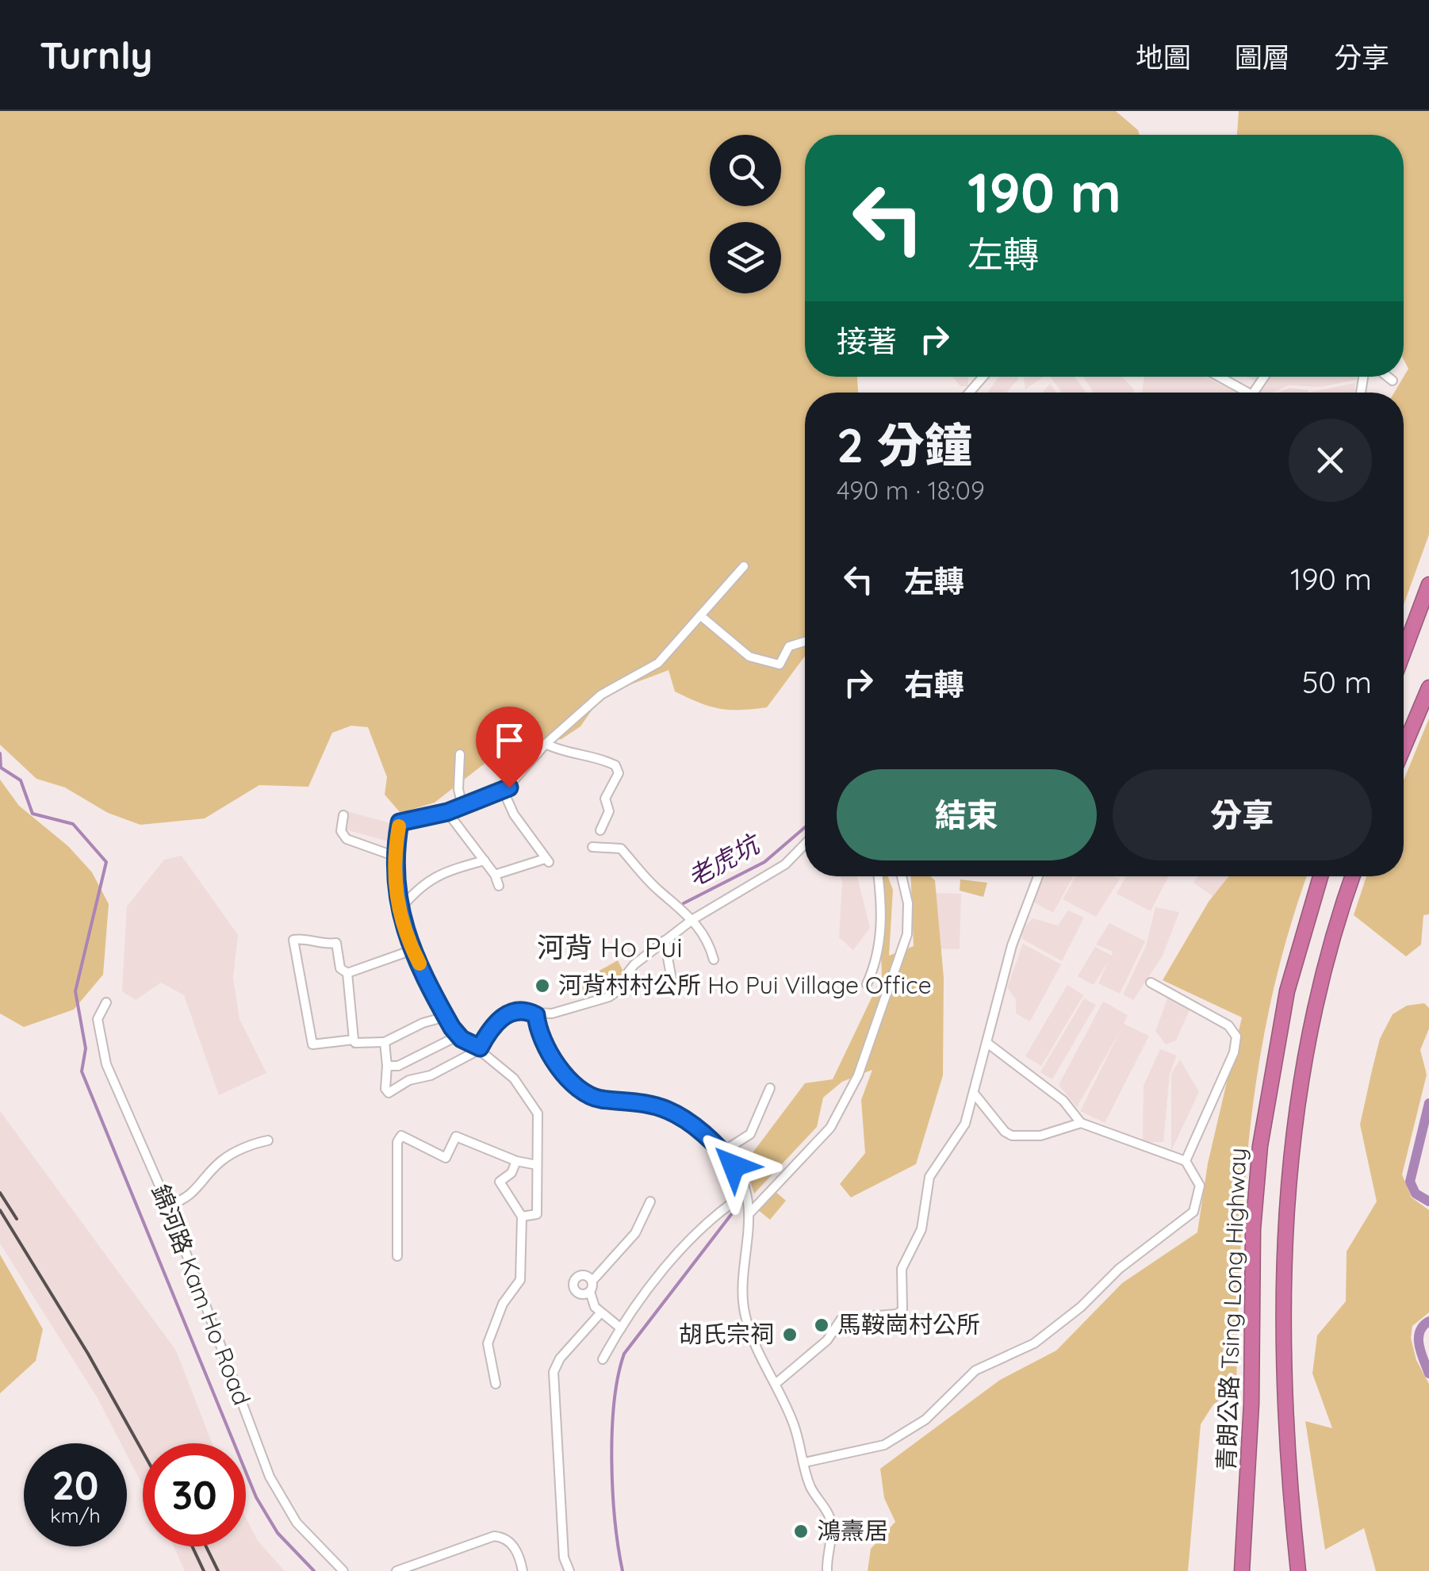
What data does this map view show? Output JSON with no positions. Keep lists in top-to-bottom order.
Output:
{
  "streets": {
    "highway": ["青朗公路 Tsing Long Highway"],
    "street": ["錦河路 Kam Ho Road"]
  },
  "districts": ["河背 Ho Pui"],
  "water": ["老虎坑"],
  "places": [
    "河背村村公所 Ho Pui Village Office",
    "馬鞍崗村公所",
    "胡氏宗祠",
    "鴻燾居"
  ],
  "page": {
    "header": "Turnly",
    "nav": ["地圖", "圖層", "分享"],
    "turn": ["190 m", "左轉"],
    "then": "接著",
    "heading": ["2 分鐘", "490 m · 18:09"],
    "list": [
      {
        "name": "左轉",
        "value": "190 m"
      },
      {
        "name": "右轉",
        "value": "50 m"
      }
    ],
    "buttons": ["結束", "分享"],
    "speed": "20 km/h",
    "limit": "30"
  }
}
